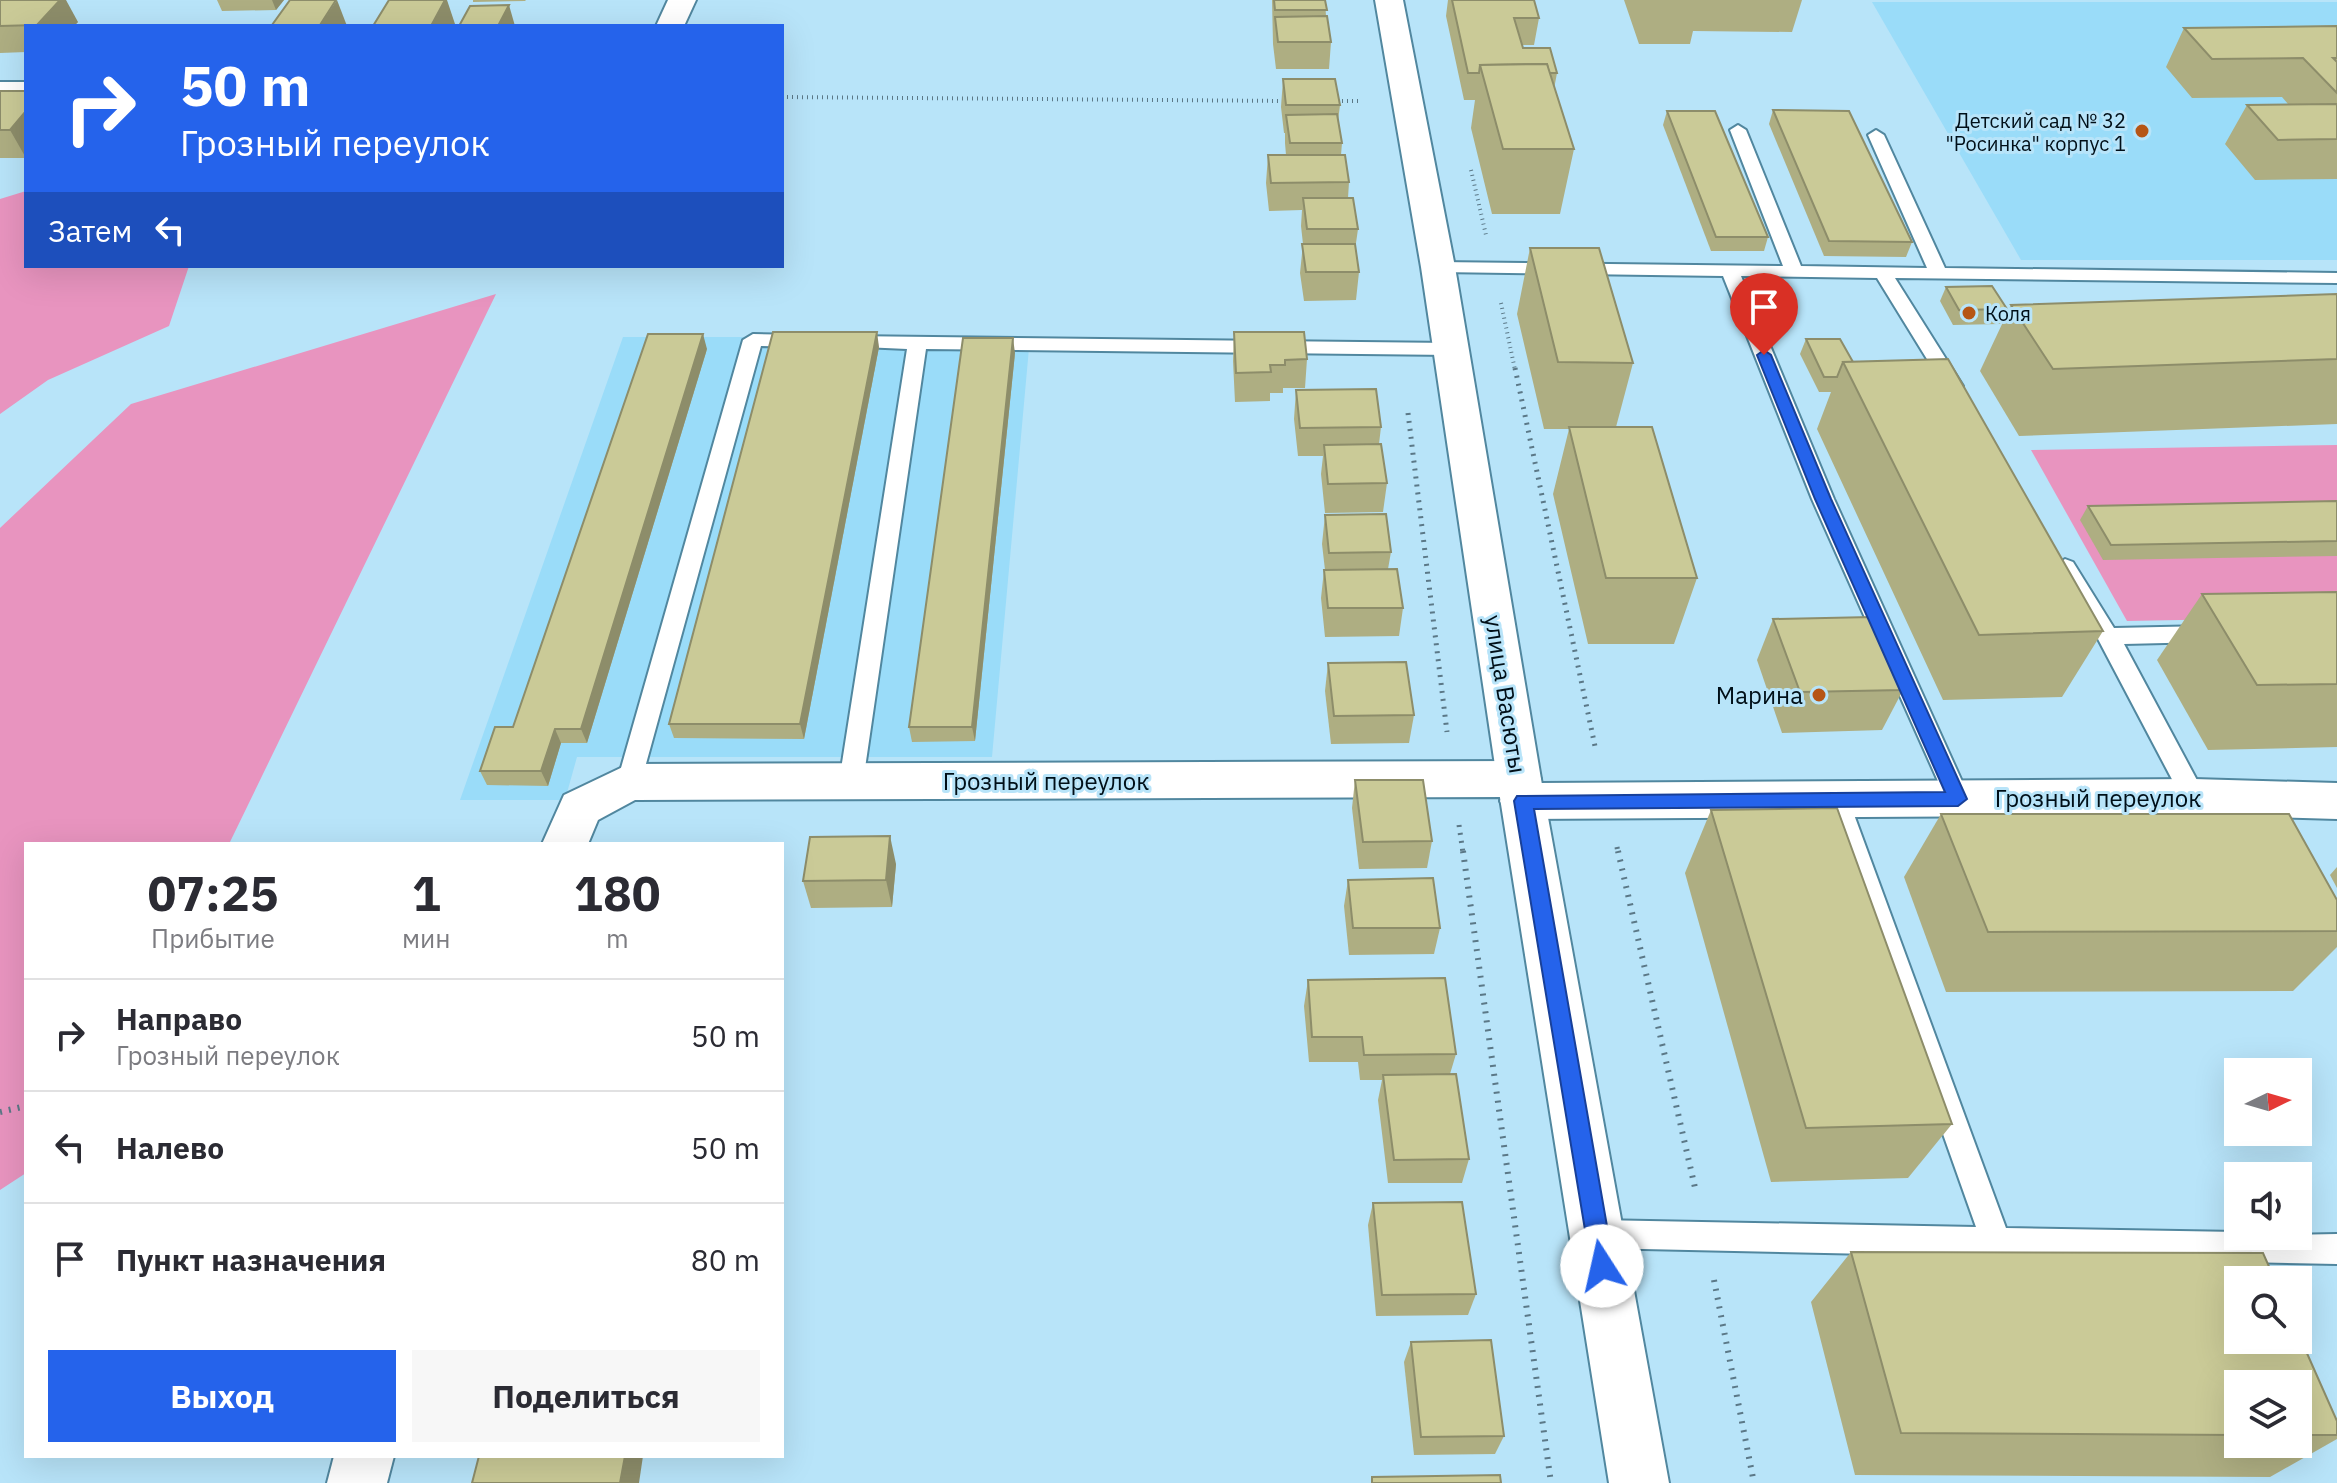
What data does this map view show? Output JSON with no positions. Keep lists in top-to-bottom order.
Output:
{
  "streets": {
    "street": ["улица Васюты", "Грозный переулок"]
  },
  "crossings": [
    ["улица Васюты", "Грозный переулок"]
  ],
  "places": ["Детский сад № 32 \"Росинка\" корпус 1", "Коля", "Марина"],
  "north": "right",
  "page": {
    "turn": ["50 m", "Грозный переулок"],
    "then": "Затем",
    "eta": [
      "07:25",
      "Прибытие",
      "1",
      "мин",
      "180",
      "m"
    ],
    "list": [
      {
        "name": "Направо",
        "note": "Грозный переулок",
        "value": "50 m"
      },
      {
        "name": "Налево",
        "value": "50 m"
      },
      {
        "name": "Пункт назначения",
        "value": "80 m"
      }
    ],
    "buttons": ["Выход", "Поделиться"]
  }
}
